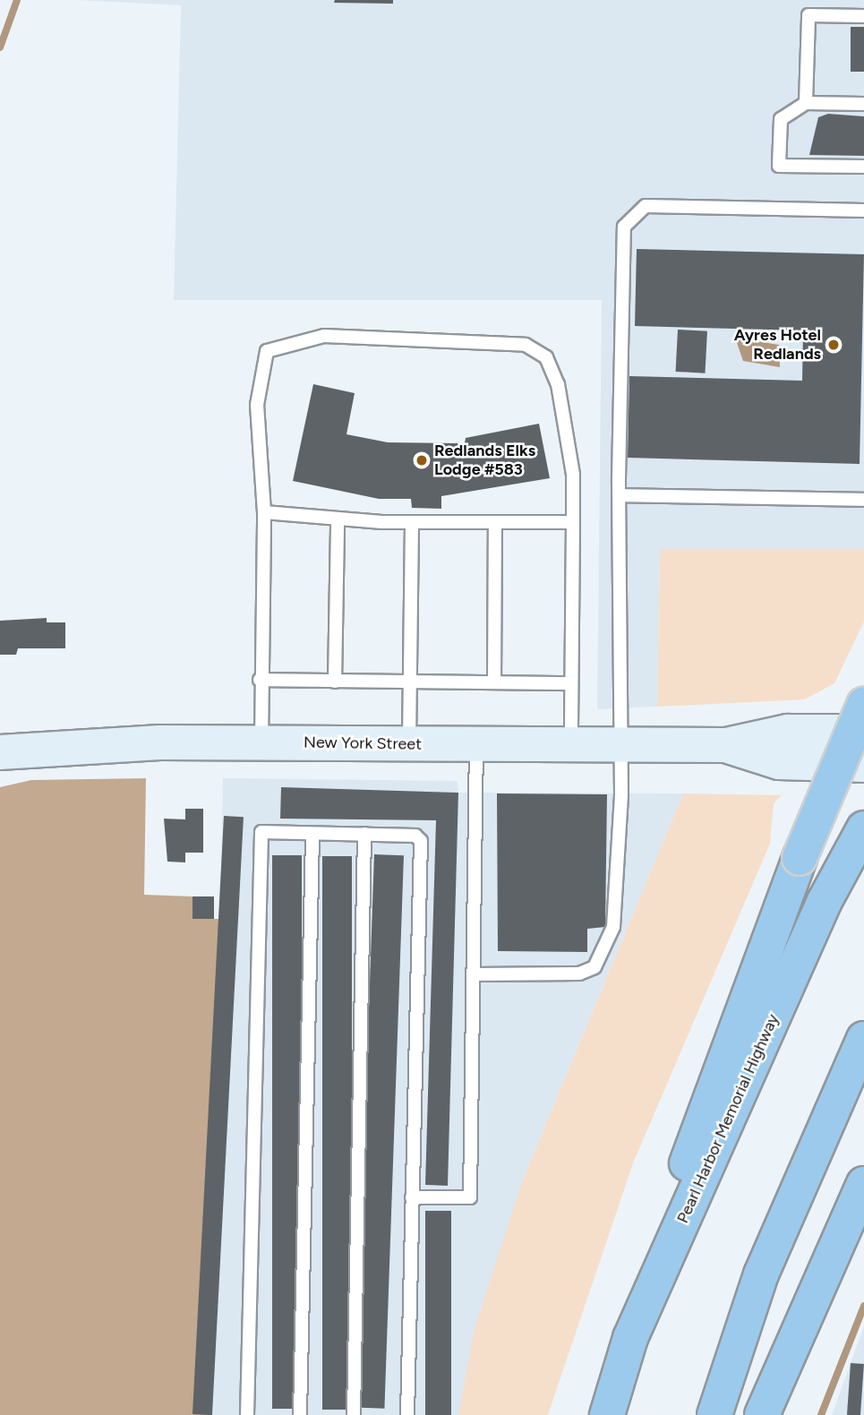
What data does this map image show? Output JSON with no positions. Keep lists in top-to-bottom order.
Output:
{
  "streets": {
    "highway": ["Pearl Harbor Memorial Highway"],
    "street": ["New York Street"]
  },
  "places": ["Ayres Hotel Redlands", "Redlands Elks Lodge #583"]
}
